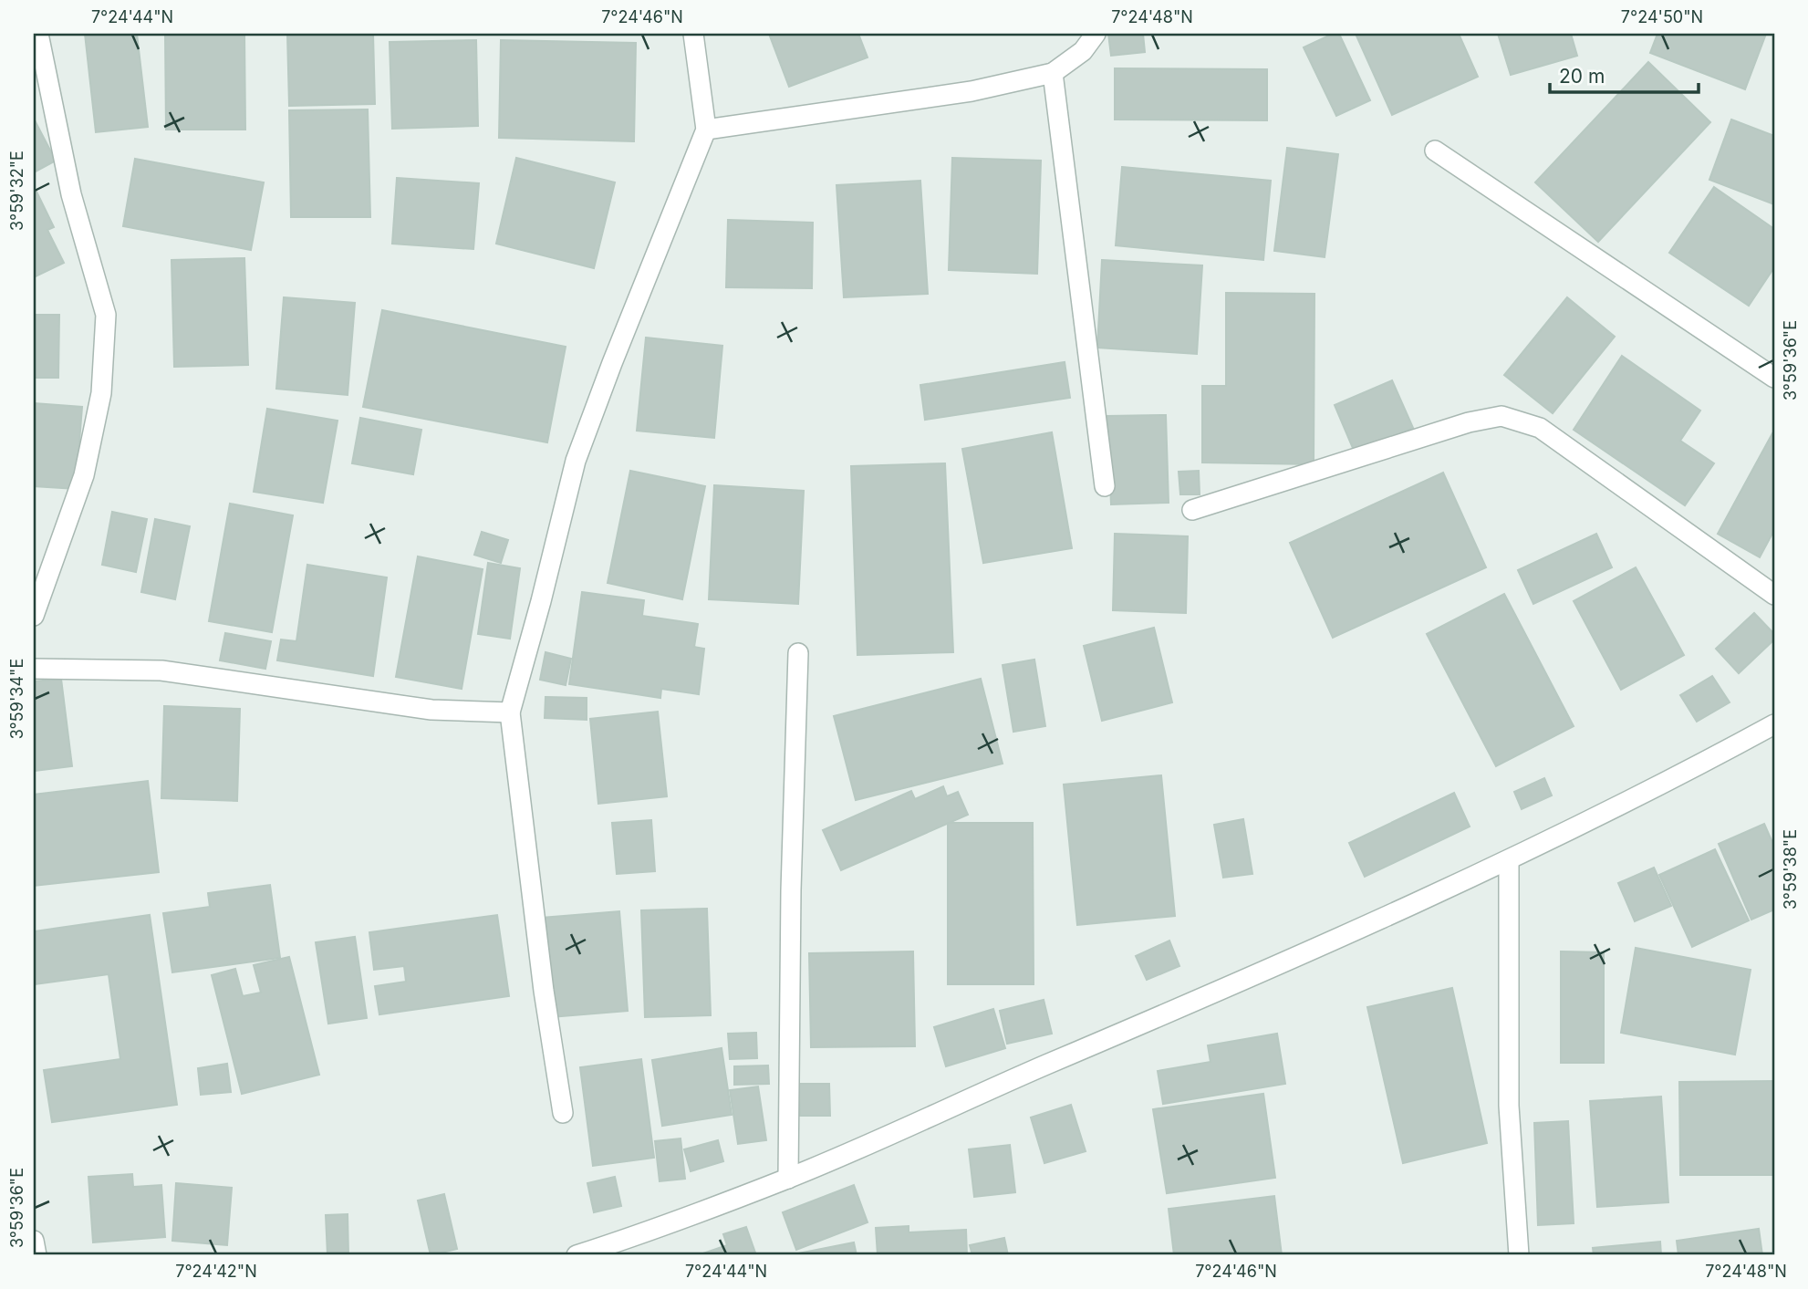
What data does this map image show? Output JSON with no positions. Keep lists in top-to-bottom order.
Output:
{
  "scale_bar": "20 m",
  "coordinates": [
    "7°24'44\"N",
    "7°24'46\"N",
    "7°24'48\"N",
    "7°24'50\"N",
    "3°59'32\"E",
    "3°59'36\"E",
    "3°59'34\"E",
    "3°59'38\"E",
    "7°24'42\"N"
  ]
}
